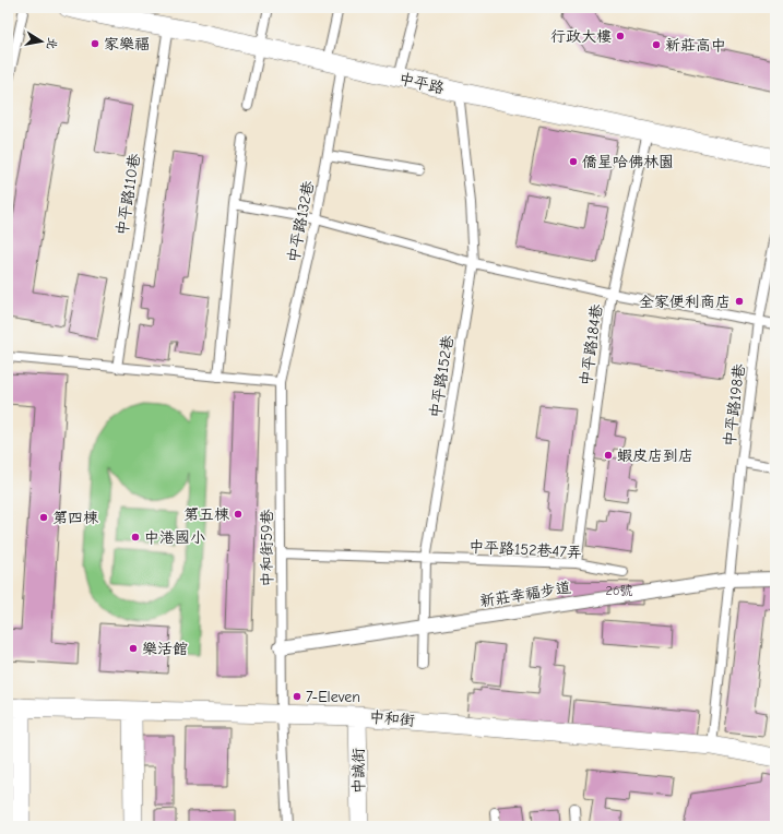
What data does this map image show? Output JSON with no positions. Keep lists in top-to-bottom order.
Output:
{
  "streets": {
    "street": [
      "中平路",
      "新莊幸福步道",
      "中和街",
      "中誠街"
    ],
    "lane": [
      "中平路110巷",
      "中平路132巷",
      "中平路184巷",
      "中平路152巷",
      "中平路198巷",
      "中和街59巷",
      "中平路152巷47弄"
    ]
  },
  "crossings": [
    ["中平路", "中平路110巷"],
    ["中平路", "中平路132巷"],
    ["中平路", "中平路184巷"],
    ["中平路", "中平路152巷"],
    ["中平路132巷", "中和街59巷"],
    ["中平路184巷", "中平路152巷47弄"],
    ["中平路152巷", "中平路152巷47弄"],
    ["中平路152巷", "新莊幸福步道"],
    ["中平路198巷", "新莊幸福步道"],
    ["中平路198巷", "中和街"],
    ["中和街59巷", "中平路152巷47弄"],
    ["中和街59巷", "新莊幸福步道"],
    ["中和街59巷", "中和街"],
    ["中和街", "中誠街"]
  ],
  "places": [
    "行政大樓",
    "家樂福",
    "新莊高中",
    "僑星哈佛林園",
    "全家便利商店",
    "蝦皮店到店",
    "第五棟",
    "第四棟",
    "中港國小",
    "樂活館",
    "7-Eleven"
  ],
  "house_numbers": ["26號"],
  "north": "right"
}
